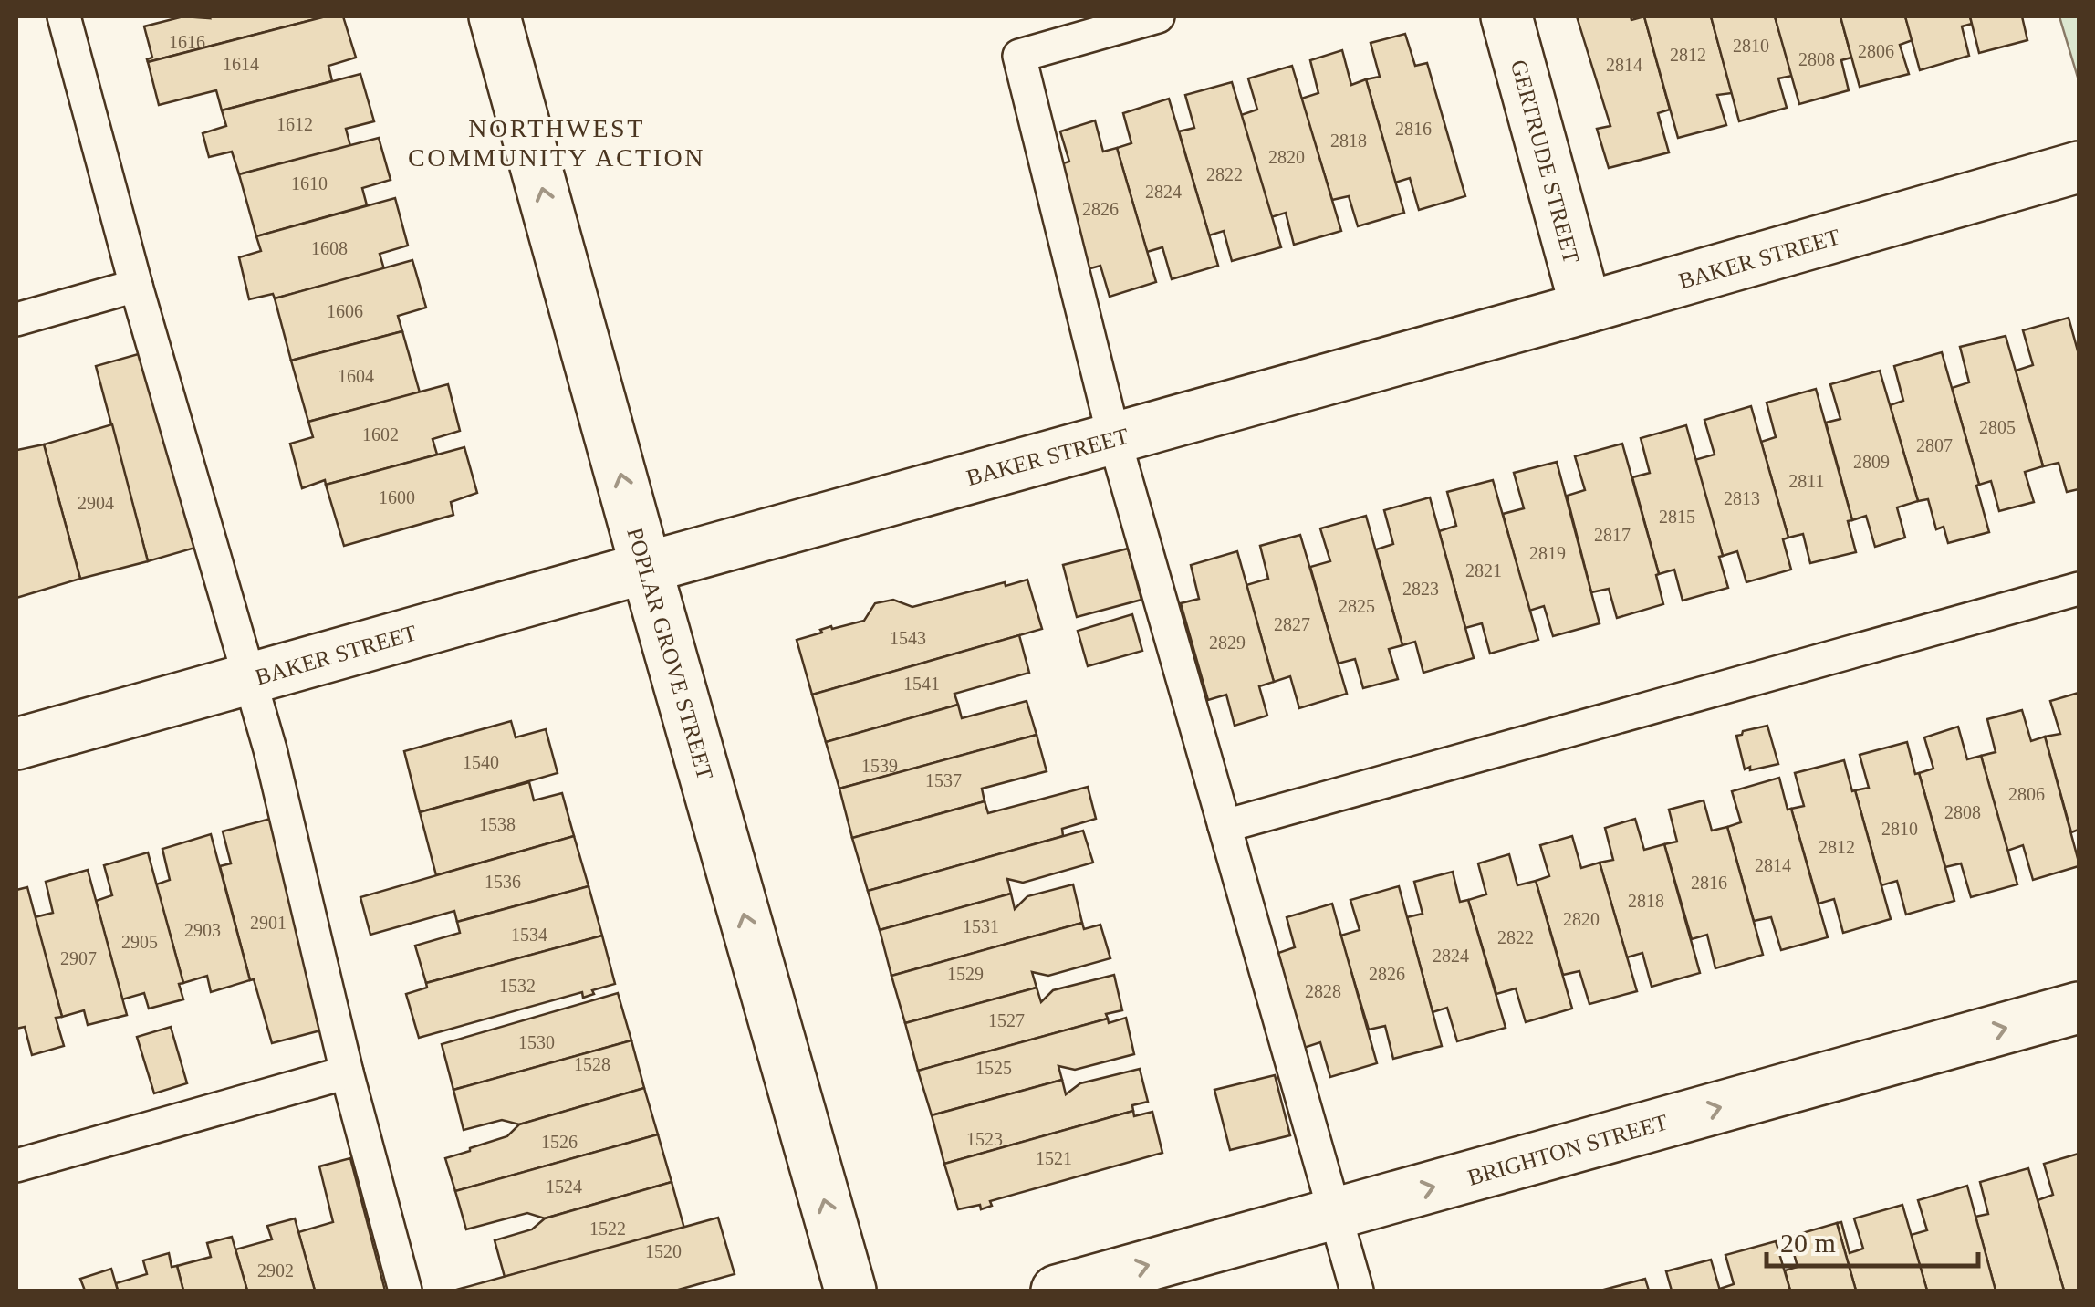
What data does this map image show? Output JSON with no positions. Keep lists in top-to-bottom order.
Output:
{
  "streets": {
    "street": [
      "GERTRUDE STREET",
      "BAKER STREET",
      "POPLAR GROVE STREET",
      "BRIGHTON STREET"
    ]
  },
  "crossings": [
    ["GERTRUDE STREET", "BAKER STREET"],
    ["BAKER STREET", "POPLAR GROVE STREET"]
  ],
  "one_way": ["POPLAR GROVE STREET", "BRIGHTON STREET"],
  "districts": ["NORTHWEST COMMUNITY ACTION"],
  "house_numbers": [
    "1616",
    "2810",
    "2806",
    "2812",
    "2808",
    "1614",
    "2814",
    "1612",
    "2816",
    "2818",
    "2820",
    "2822",
    "1610",
    "2824",
    "2826",
    "1608",
    "1606",
    "1604",
    "2805",
    "1602",
    "2807",
    "2809",
    "2811",
    "1600",
    "2813",
    "2904",
    "2815",
    "2817",
    "2819",
    "2821",
    "2823",
    "2825",
    "2827",
    "1543",
    "2829",
    "1541",
    "1540",
    "1539",
    "1537",
    "2806",
    "2808",
    "1538",
    "2810",
    "2812",
    "2814",
    "1536",
    "2816",
    "2818",
    "2820",
    "2901",
    "1531",
    "2903",
    "1534",
    "2822",
    "2905",
    "2824",
    "2907",
    "1529",
    "2826",
    "1532",
    "2828",
    "1527",
    "1530",
    "1528",
    "1525",
    "1523",
    "1526",
    "1521",
    "1524",
    "1522",
    "1520",
    "2902"
  ],
  "scale_bar": "20 m"
}
